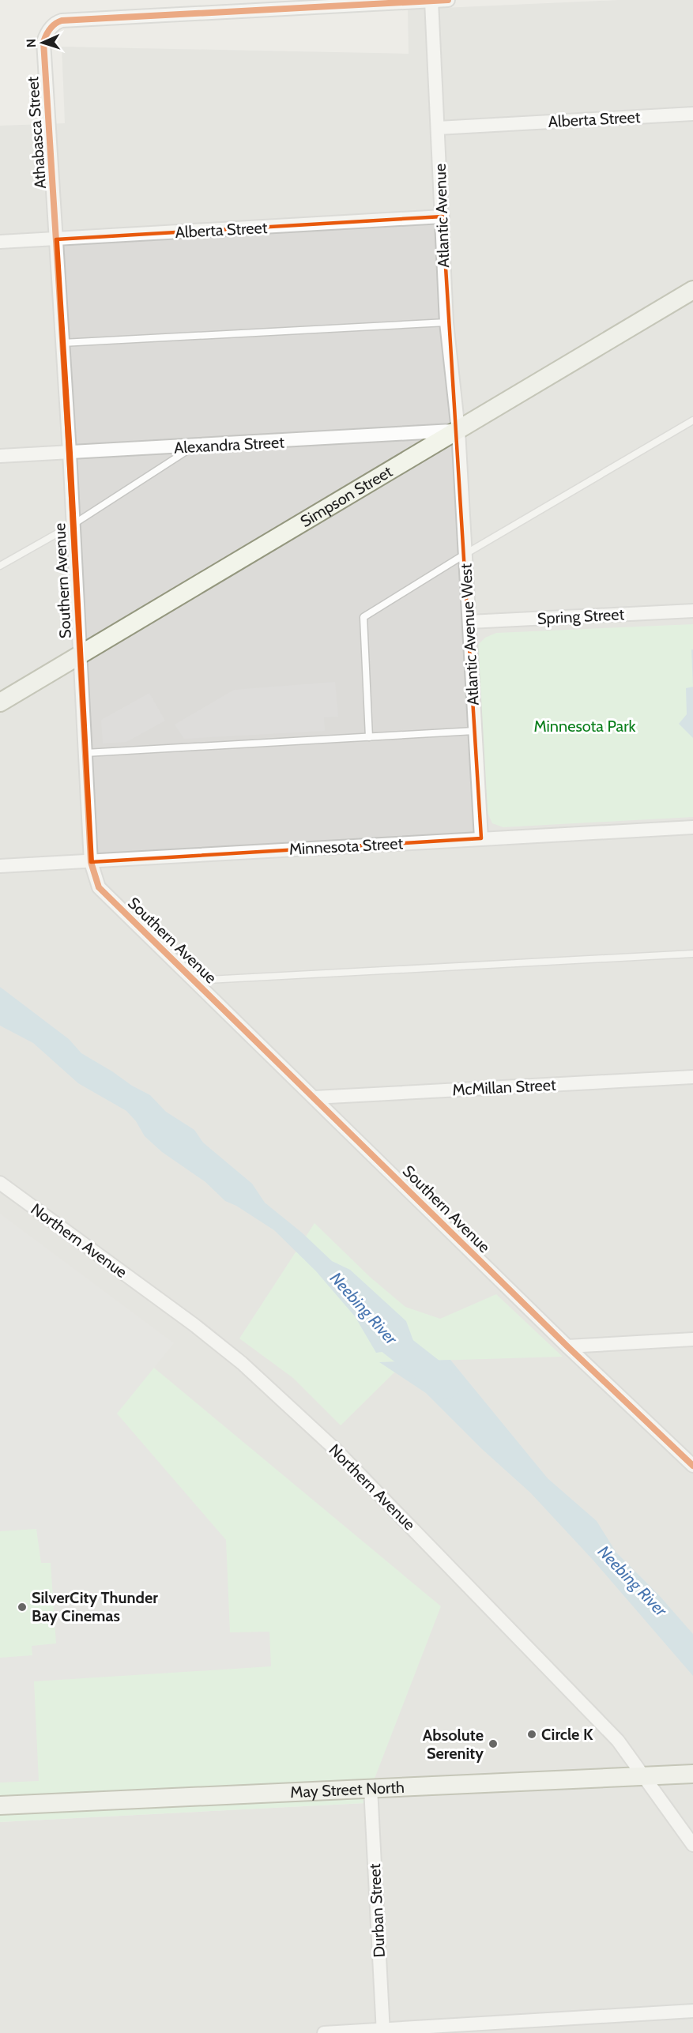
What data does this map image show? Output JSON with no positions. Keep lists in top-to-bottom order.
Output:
{
  "streets": {
    "main road": ["Simpson Street", "May Street North"],
    "street": [
      "Alberta Street",
      "Athabasca Street",
      "Atlantic Avenue",
      "Alexandra Street",
      "Southern Avenue",
      "Spring Street",
      "Atlantic Avenue West",
      "Minnesota Street",
      "McMillan Street",
      "Northern Avenue",
      "Durban Street"
    ]
  },
  "crossings": [
    ["Alberta Street", "Athabasca Street"],
    ["Alberta Street", "Atlantic Avenue"],
    ["Alberta Street", "Southern Avenue"],
    ["Athabasca Street", "Atlantic Avenue"],
    ["Athabasca Street", "Southern Avenue"],
    ["Atlantic Avenue", "Alexandra Street"],
    ["Atlantic Avenue", "Simpson Street"],
    ["Atlantic Avenue", "Atlantic Avenue West"],
    ["Alexandra Street", "Simpson Street"],
    ["Alexandra Street", "Southern Avenue"],
    ["Alexandra Street", "Atlantic Avenue West"],
    ["Simpson Street", "Southern Avenue"],
    ["Simpson Street", "Atlantic Avenue West"],
    ["Southern Avenue", "Minnesota Street"],
    ["Southern Avenue", "McMillan Street"],
    ["Spring Street", "Atlantic Avenue West"],
    ["Atlantic Avenue West", "Minnesota Street"],
    ["Northern Avenue", "May Street North"],
    ["May Street North", "Durban Street"]
  ],
  "water": ["Neebing River"],
  "parks": ["Minnesota Park"],
  "places": ["SilverCity Thunder Bay Cinemas", "Circle K", "Absolute Serenity"],
  "north": "left"
}
